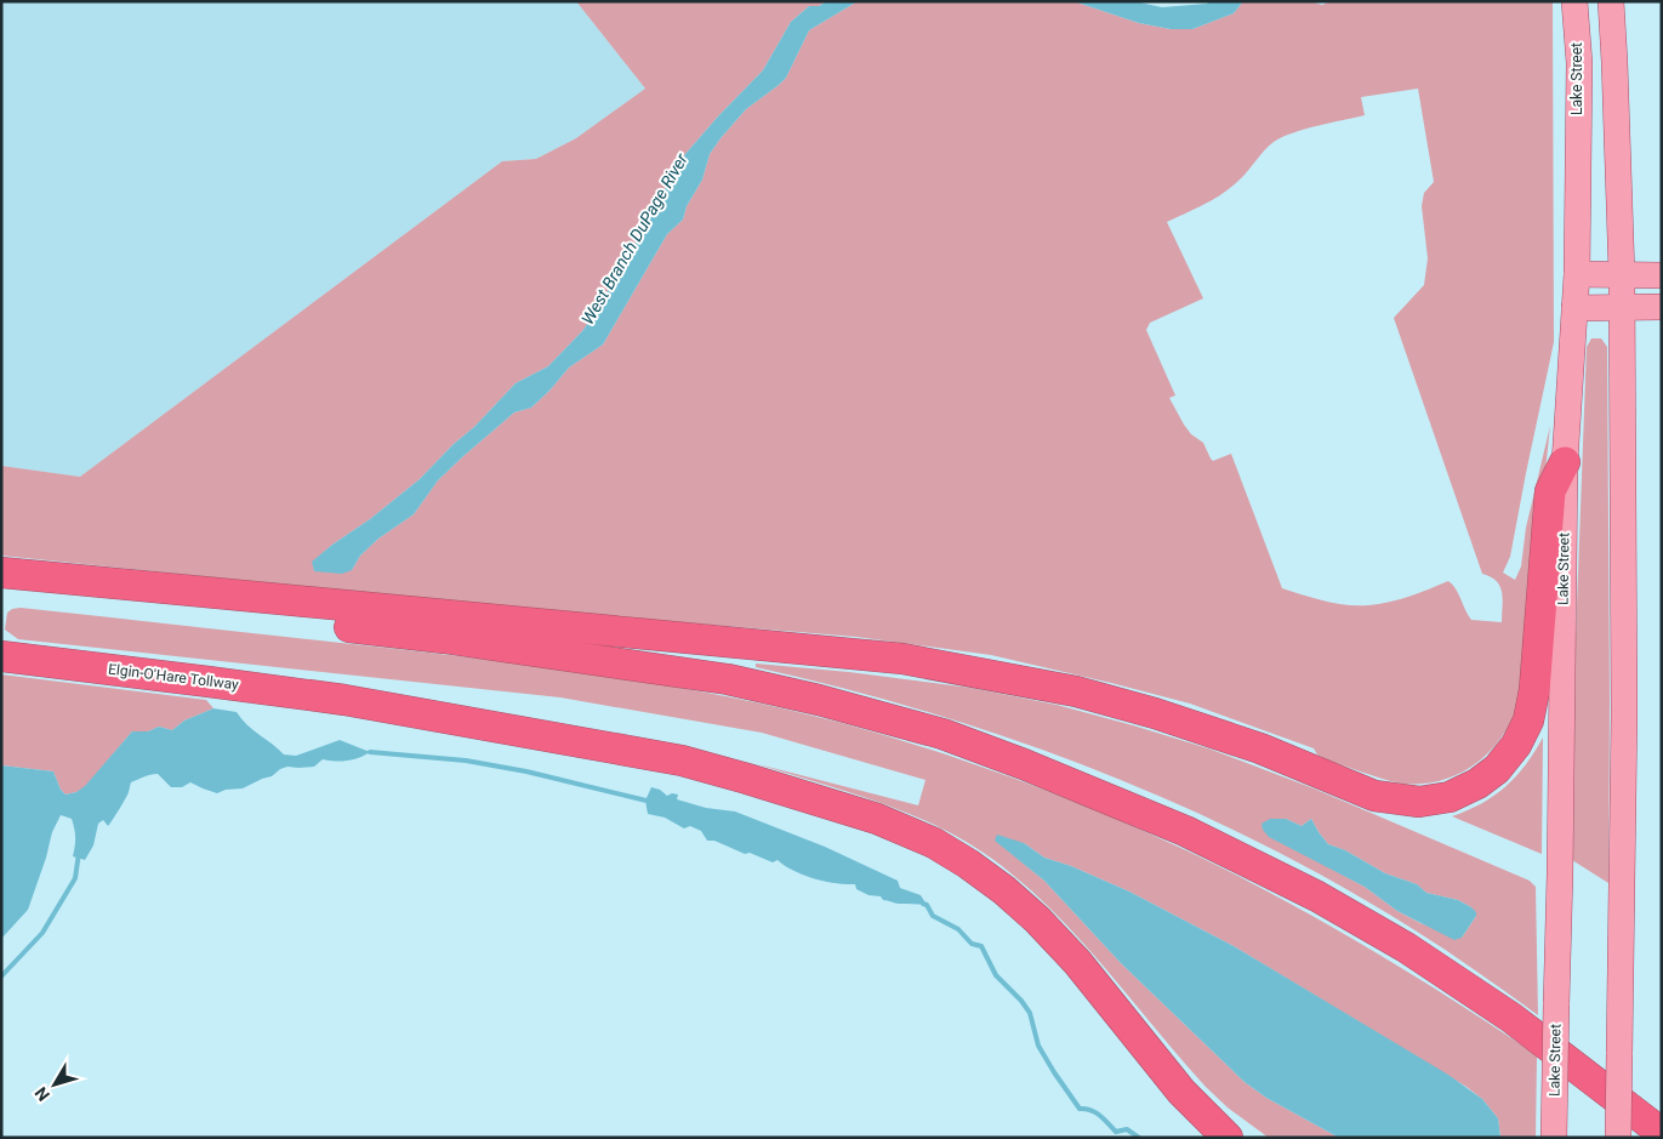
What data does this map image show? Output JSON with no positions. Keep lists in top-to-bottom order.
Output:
{
  "streets": {
    "highway": ["Elgin-O'Hare Tollway"],
    "main road": ["Lake Street"]
  },
  "water": ["West Branch DuPage River"],
  "north": "bottom left"
}
